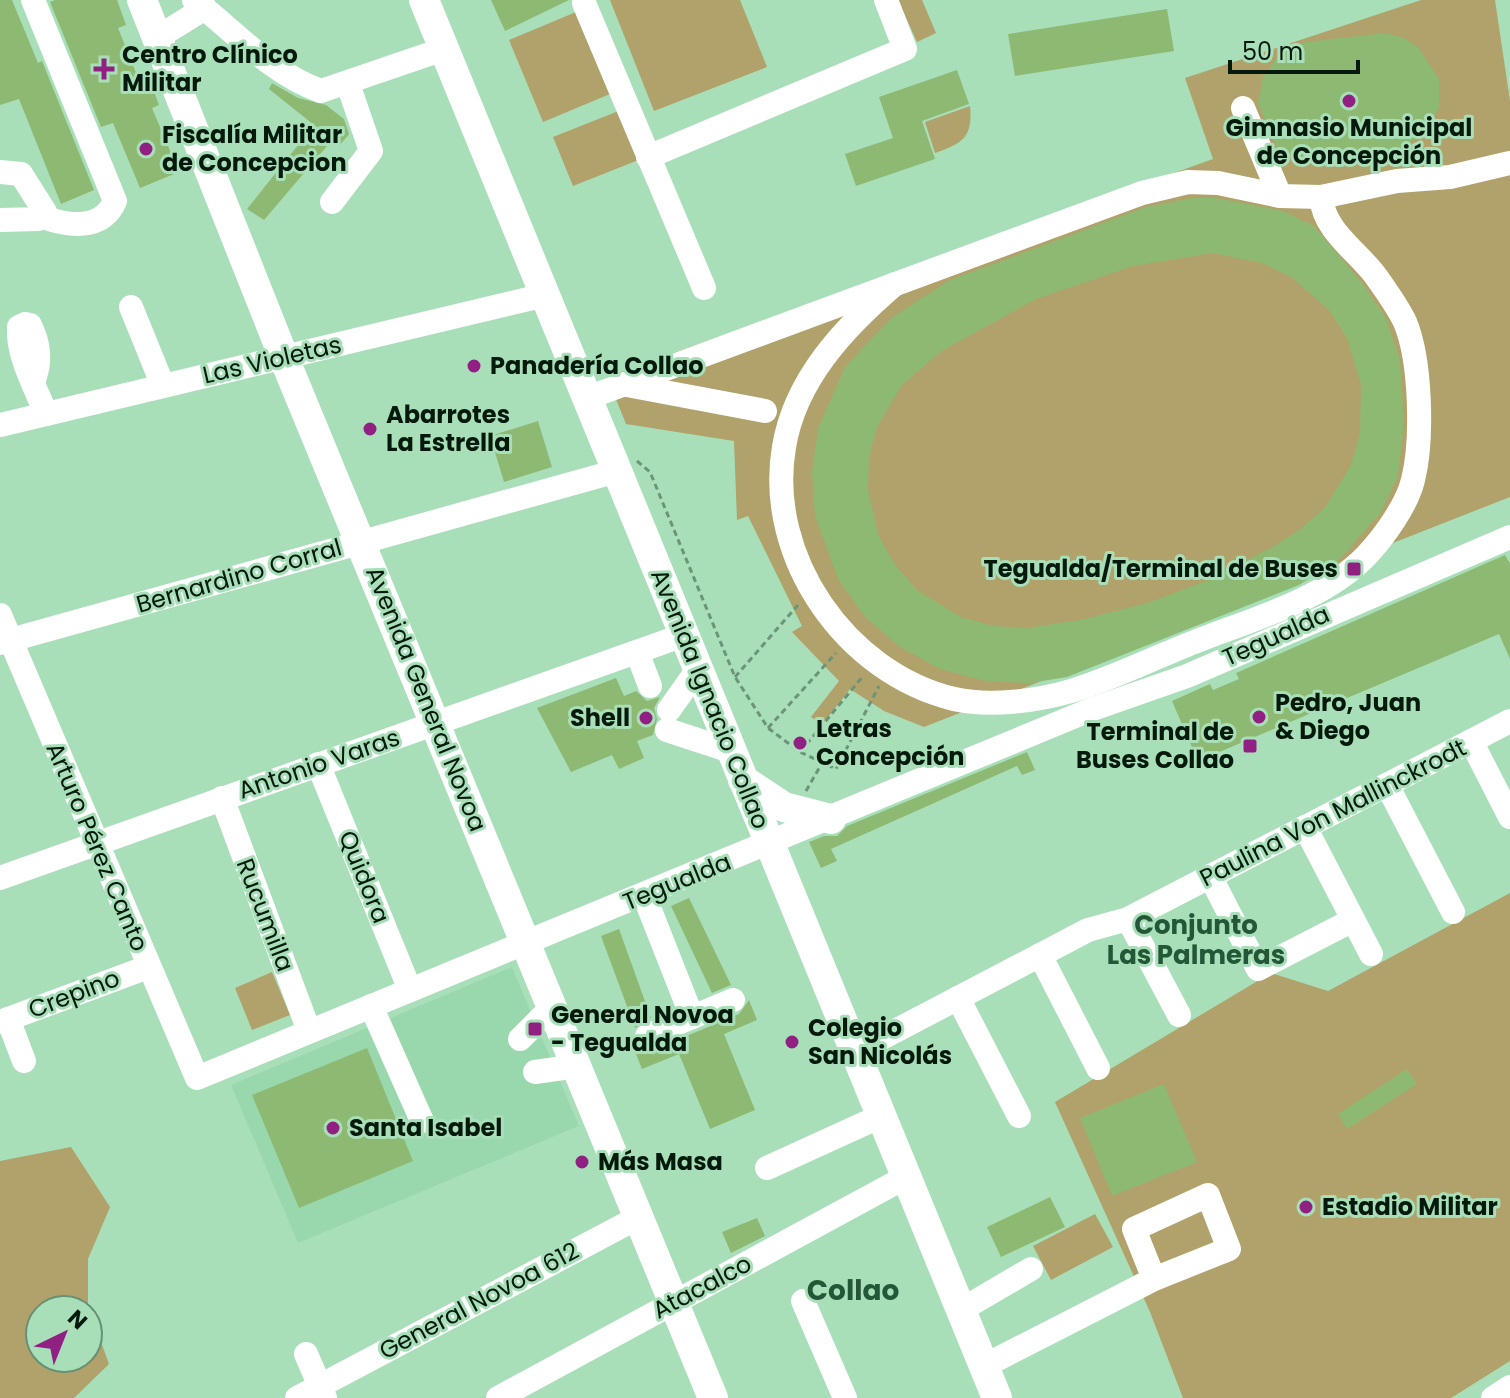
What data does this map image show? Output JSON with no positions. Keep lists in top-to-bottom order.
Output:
{
  "streets": {
    "main road": ["Avenida General Novoa", "Avenida Ignacio Collao"],
    "street": [
      "Las Violetas",
      "Bernardino Corral",
      "Tegualda",
      "Antonio Varas",
      "Paulina Von Mallinckrodt",
      "Arturo Pérez Canto",
      "Quidora",
      "Rucumilla",
      "Crepino",
      "Atacalco",
      "General Novoa 612"
    ]
  },
  "crossings": [
    ["Las Violetas", "Avenida General Novoa"],
    ["Las Violetas", "Avenida Ignacio Collao"],
    ["Bernardino Corral", "Avenida General Novoa"],
    ["Bernardino Corral", "Avenida Ignacio Collao"],
    ["Bernardino Corral", "Arturo Pérez Canto"],
    ["Tegualda", "Avenida General Novoa"],
    ["Tegualda", "Avenida Ignacio Collao"],
    ["Tegualda", "Arturo Pérez Canto"],
    ["Tegualda", "Quidora"],
    ["Tegualda", "Rucumilla"],
    ["Avenida General Novoa", "Antonio Varas"],
    ["Avenida General Novoa", "Atacalco"],
    ["Avenida General Novoa", "General Novoa 612"],
    ["Avenida Ignacio Collao", "Antonio Varas"],
    ["Avenida Ignacio Collao", "Paulina Von Mallinckrodt"],
    ["Avenida Ignacio Collao", "Atacalco"],
    ["Antonio Varas", "Arturo Pérez Canto"],
    ["Antonio Varas", "Quidora"],
    ["Antonio Varas", "Rucumilla"],
    ["Arturo Pérez Canto", "Crepino"]
  ],
  "districts": ["Conjunto Las Palmeras", "Collao"],
  "places": {
    "health": ["Centro Clínico Militar"],
    "other": [
      "Gimnasio Municipal de Concepción",
      "Fiscalía Militar de Concepcion",
      "Panadería Collao",
      "Abarrotes La Estrella",
      "Pedro, Juan & Diego",
      "Shell",
      "Letras Concepción",
      "Colegio San Nicolás",
      "Santa Isabel",
      "Más Masa",
      "Estadio Militar"
    ],
    "transit": ["Tegualda/Terminal de Buses", "Terminal de Buses Collao", "General Novoa - Tegualda"]
  },
  "scale_bar": "50 m",
  "north": "top right"
}
